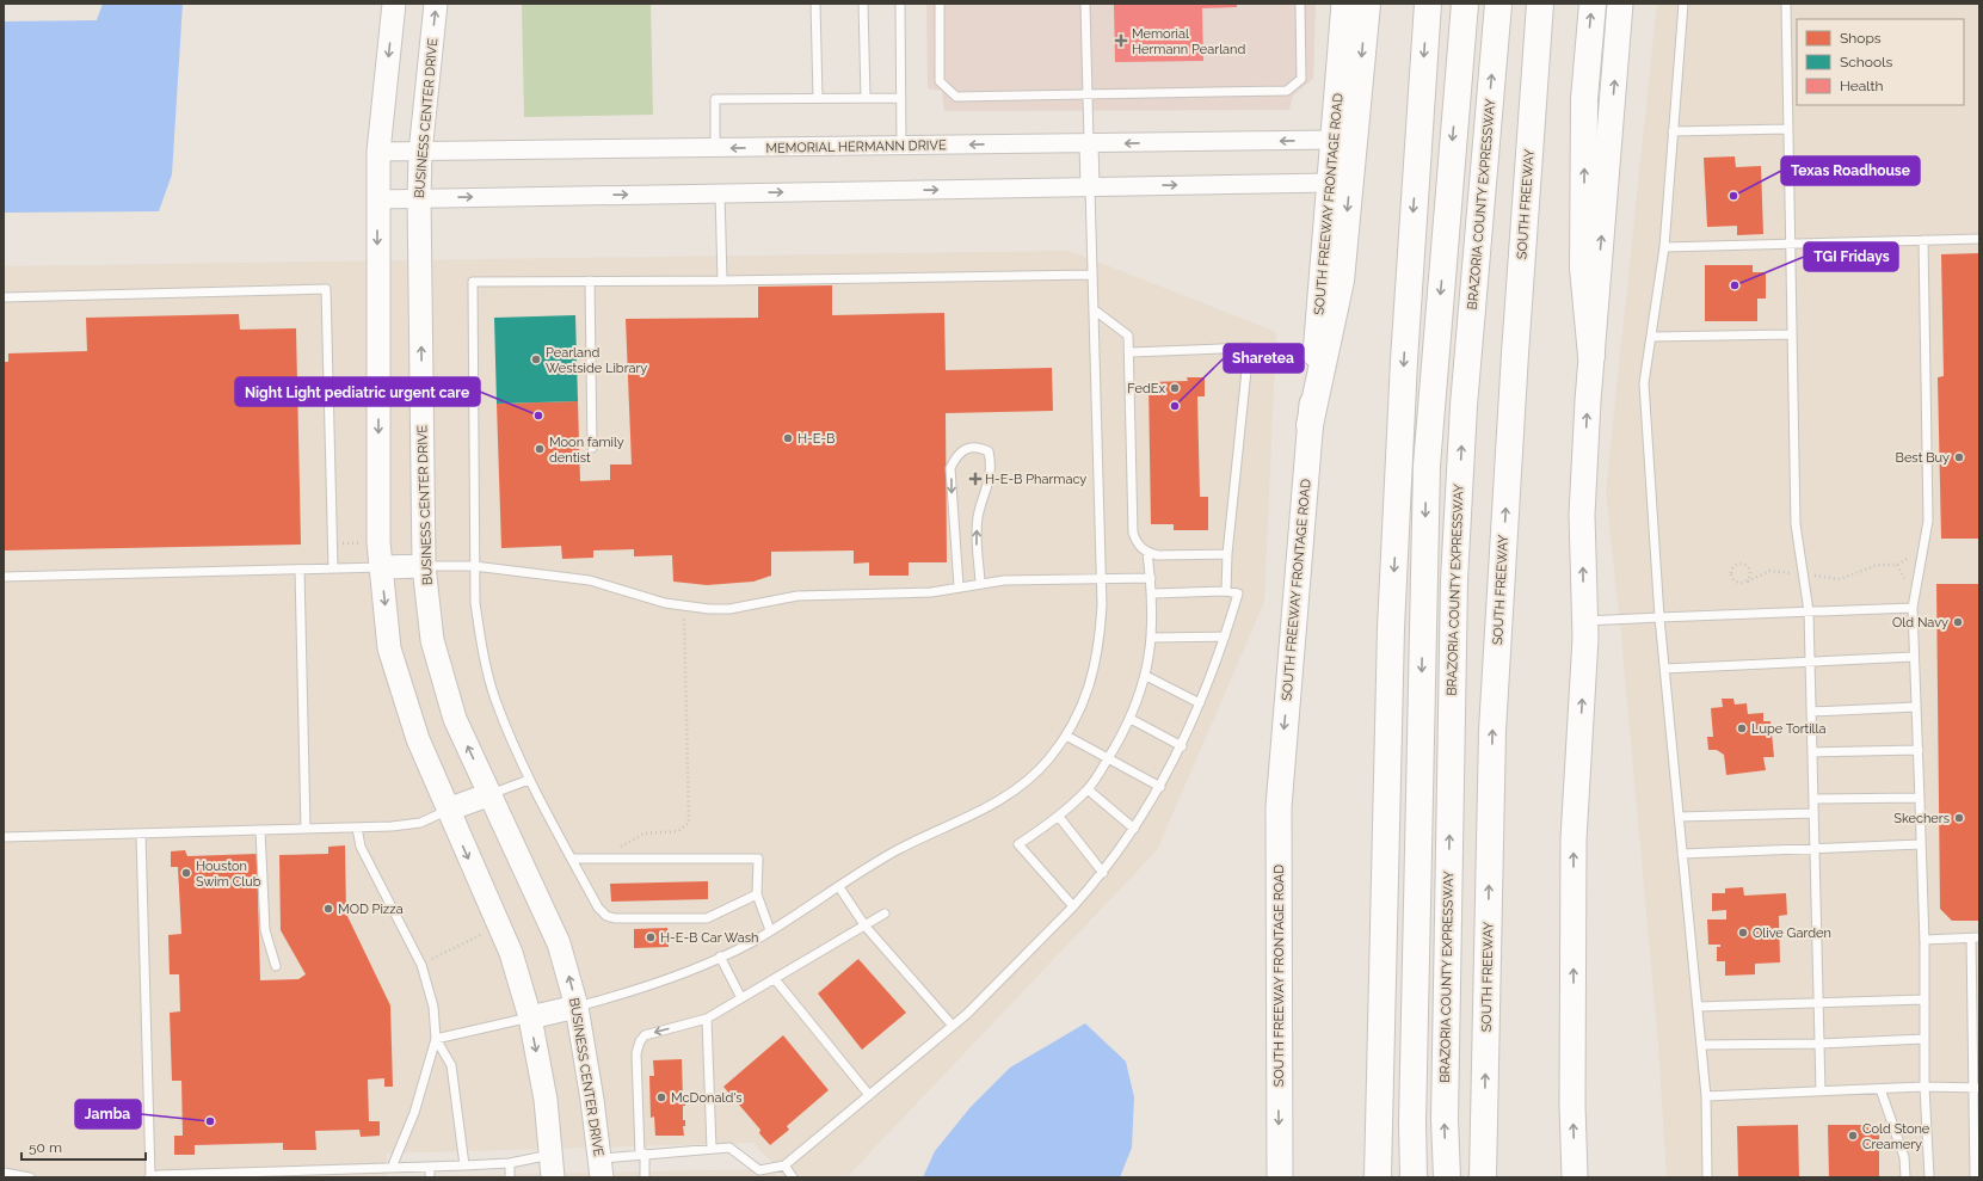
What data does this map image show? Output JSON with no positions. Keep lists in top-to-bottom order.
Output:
{
  "streets": {
    "highway": ["BRAZORIA COUNTY EXPRESSWAY", "SOUTH FREEWAY"],
    "main road": ["SOUTH FREEWAY FRONTAGE ROAD"],
    "street": ["BUSINESS CENTER DRIVE", "MEMORIAL HERMANN DRIVE"]
  },
  "crossings": [
    ["BUSINESS CENTER DRIVE", "MEMORIAL HERMANN DRIVE"],
    ["MEMORIAL HERMANN DRIVE", "SOUTH FREEWAY FRONTAGE ROAD"]
  ],
  "one_way": ["SOUTH FREEWAY FRONTAGE ROAD"],
  "places": {
    "health": ["Memorial Hermann Pearland", "H-E-B Pharmacy"],
    "other": [
      "Texas Roadhouse",
      "TGI Fridays",
      "Pearland Westside Library",
      "FedEx",
      "Sharetea",
      "Night Light pediatric urgent care",
      "H-E-B",
      "Moon family dentist",
      "Best Buy",
      "Old Navy",
      "Lupe Tortilla",
      "Skechers",
      "Houston Swim Club",
      "MOD Pizza",
      "Olive Garden",
      "H-E-B Car Wash",
      "McDonald's",
      "Jamba",
      "Cold Stone Creamery"
    ]
  },
  "legend": ["Shops", "Schools", "Health"],
  "scale_bar": "50 m"
}
